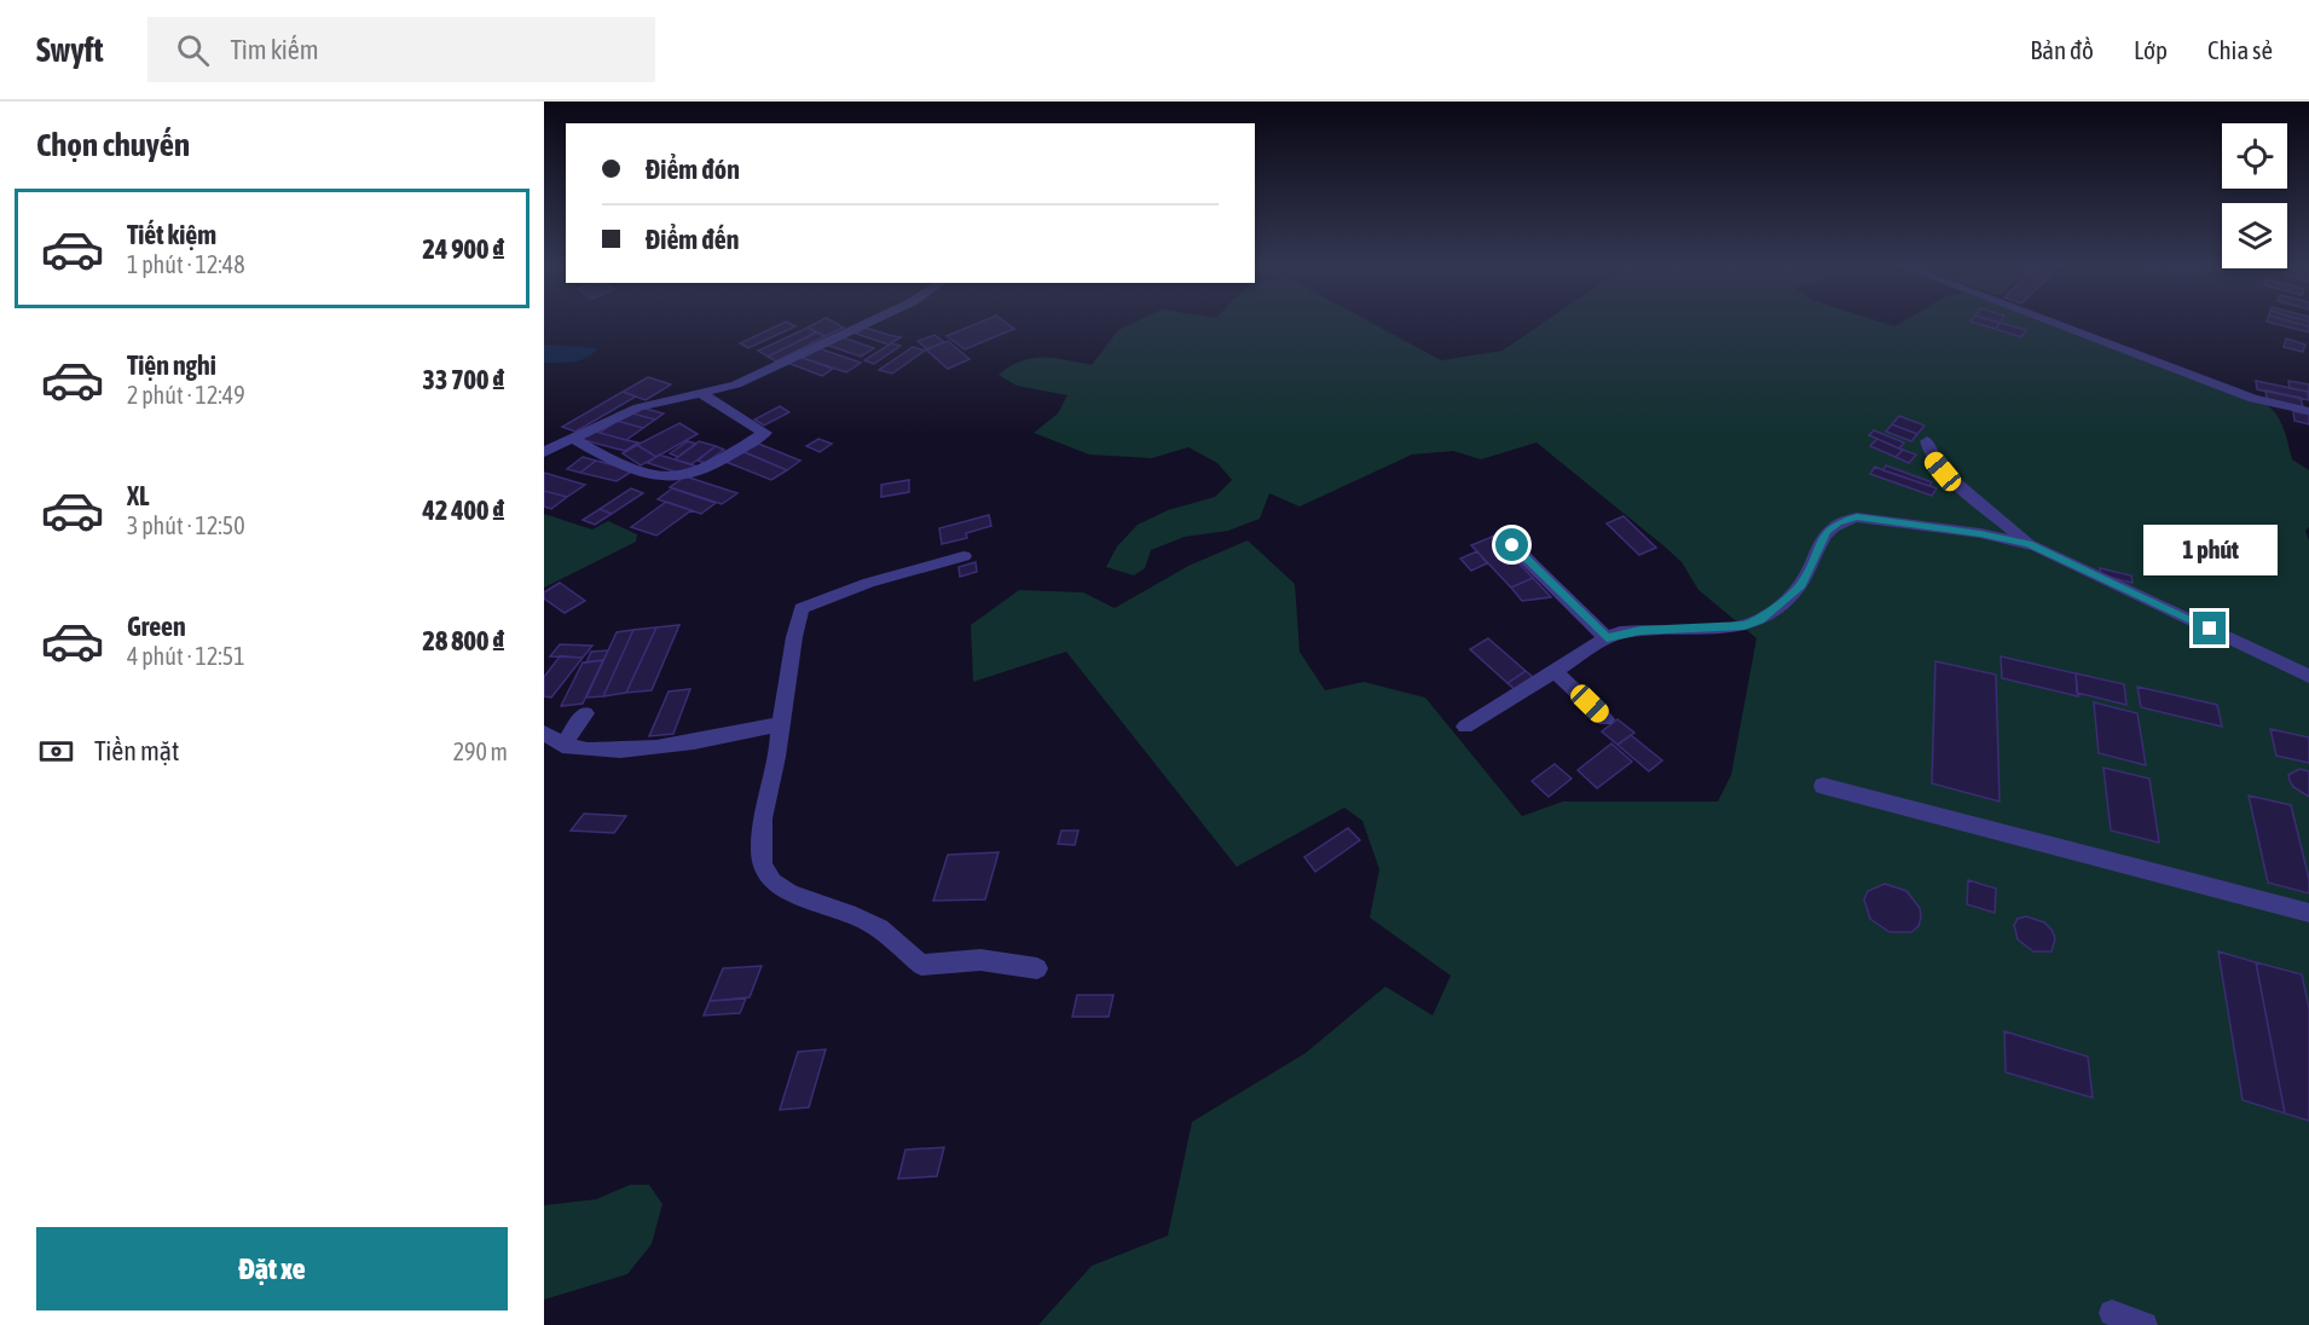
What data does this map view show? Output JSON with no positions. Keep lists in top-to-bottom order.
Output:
{
  "page": {
    "header": "Swyft",
    "search": "Tìm kiếm",
    "nav": ["Bản đồ", "Lớp", "Chia sẻ"],
    "heading": "Chọn chuyến",
    "banner": ["Điểm đón", "Điểm đến"],
    "list": [
      {
        "name": "Tiết kiệm",
        "note": "1 phút · 12:48",
        "value": "24 900 ₫"
      },
      {
        "name": "Tiện nghi",
        "note": "2 phút · 12:49",
        "value": "33 700 ₫"
      },
      {
        "name": "XL",
        "note": "3 phút · 12:50",
        "value": "42 400 ₫"
      },
      {
        "name": "Green",
        "note": "4 phút · 12:51",
        "value": "28 800 ₫"
      }
    ],
    "bubble": "1 phút",
    "pay": ["Tiền mặt", "290 m"],
    "buttons": "Đặt xe"
  }
}
